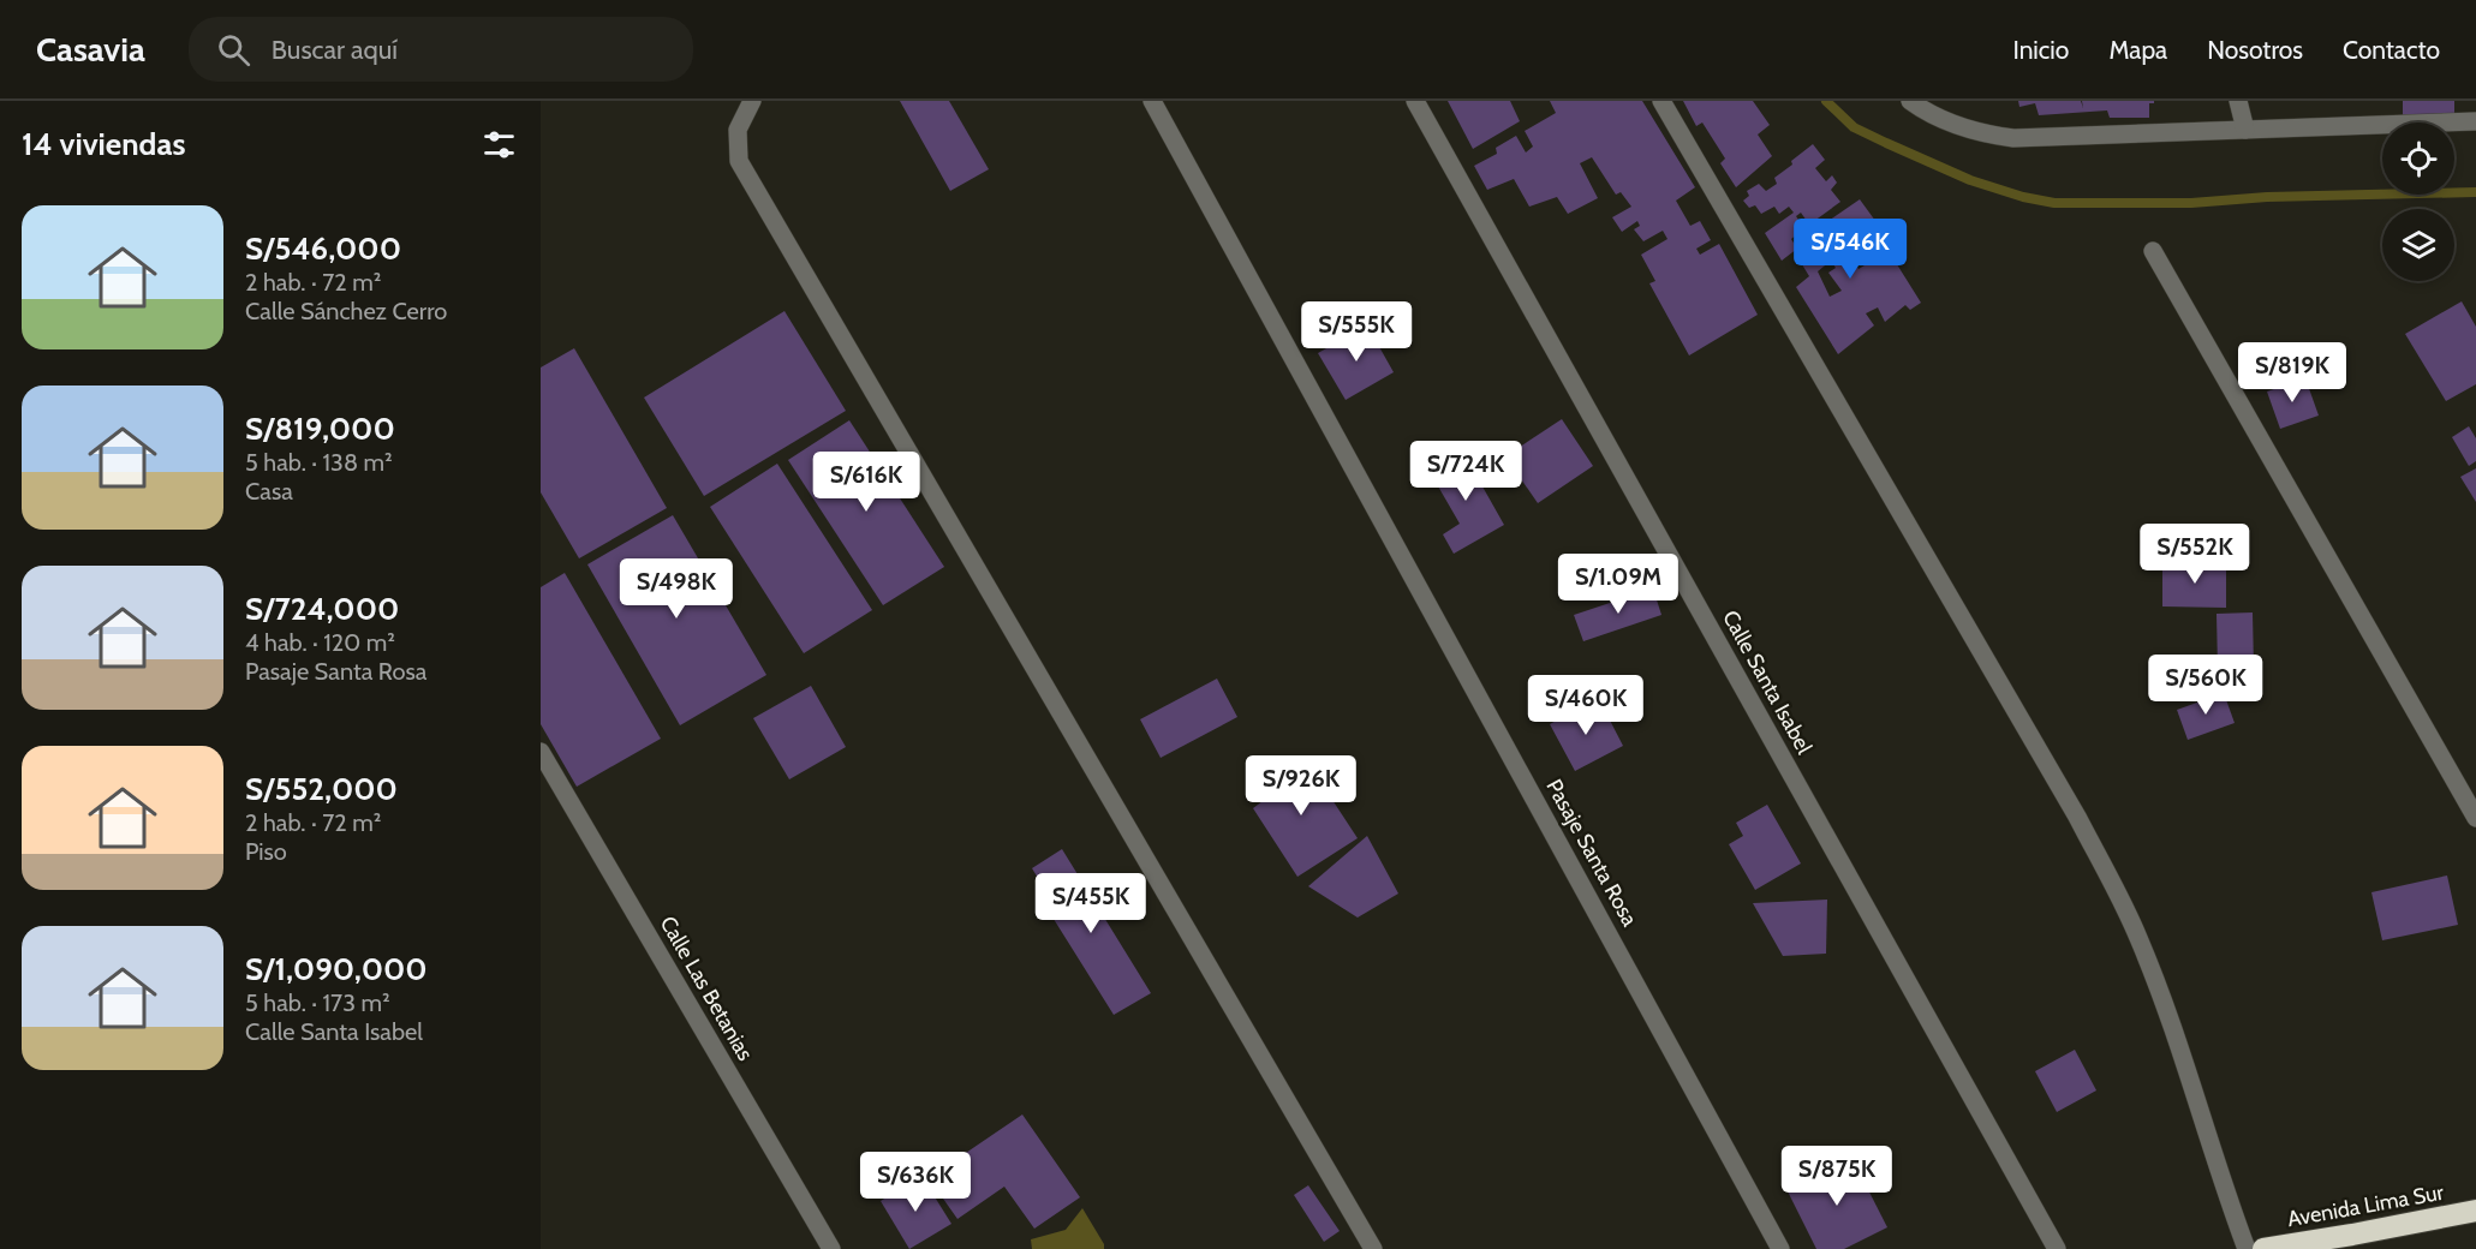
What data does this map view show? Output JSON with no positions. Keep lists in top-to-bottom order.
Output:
{
  "streets": {
    "highway": ["Avenida Lima Sur"],
    "street": ["Calle Santa Isabel", "Pasaje Santa Rosa", "Calle Las Betanias"]
  },
  "page": {
    "header": "Casavia",
    "search": "Buscar aquí",
    "nav": [
      "Inicio",
      "Mapa",
      "Nosotros",
      "Contacto"
    ],
    "heading": "14 viviendas",
    "list": [
      {
        "name": "S/546,000",
        "note": "2 hab. · 72 m² · Calle Sánchez Cerro"
      },
      {
        "name": "S/819,000",
        "note": "5 hab. · 138 m² · Casa"
      },
      {
        "name": "S/724,000",
        "note": "4 hab. · 120 m² · Pasaje Santa Rosa"
      },
      {
        "name": "S/552,000",
        "note": "2 hab. · 72 m² · Piso"
      },
      {
        "name": "S/1,090,000",
        "note": "5 hab. · 173 m² · Calle Santa Isabel"
      }
    ],
    "price": [
      "S/546K",
      "S/555K",
      "S/819K",
      "S/724K",
      "S/616K",
      "S/552K",
      "S/1.09M",
      "S/498K",
      "S/560K",
      "S/460K",
      "S/926K",
      "S/455K",
      "S/875K",
      "S/636K"
    ]
  }
}
